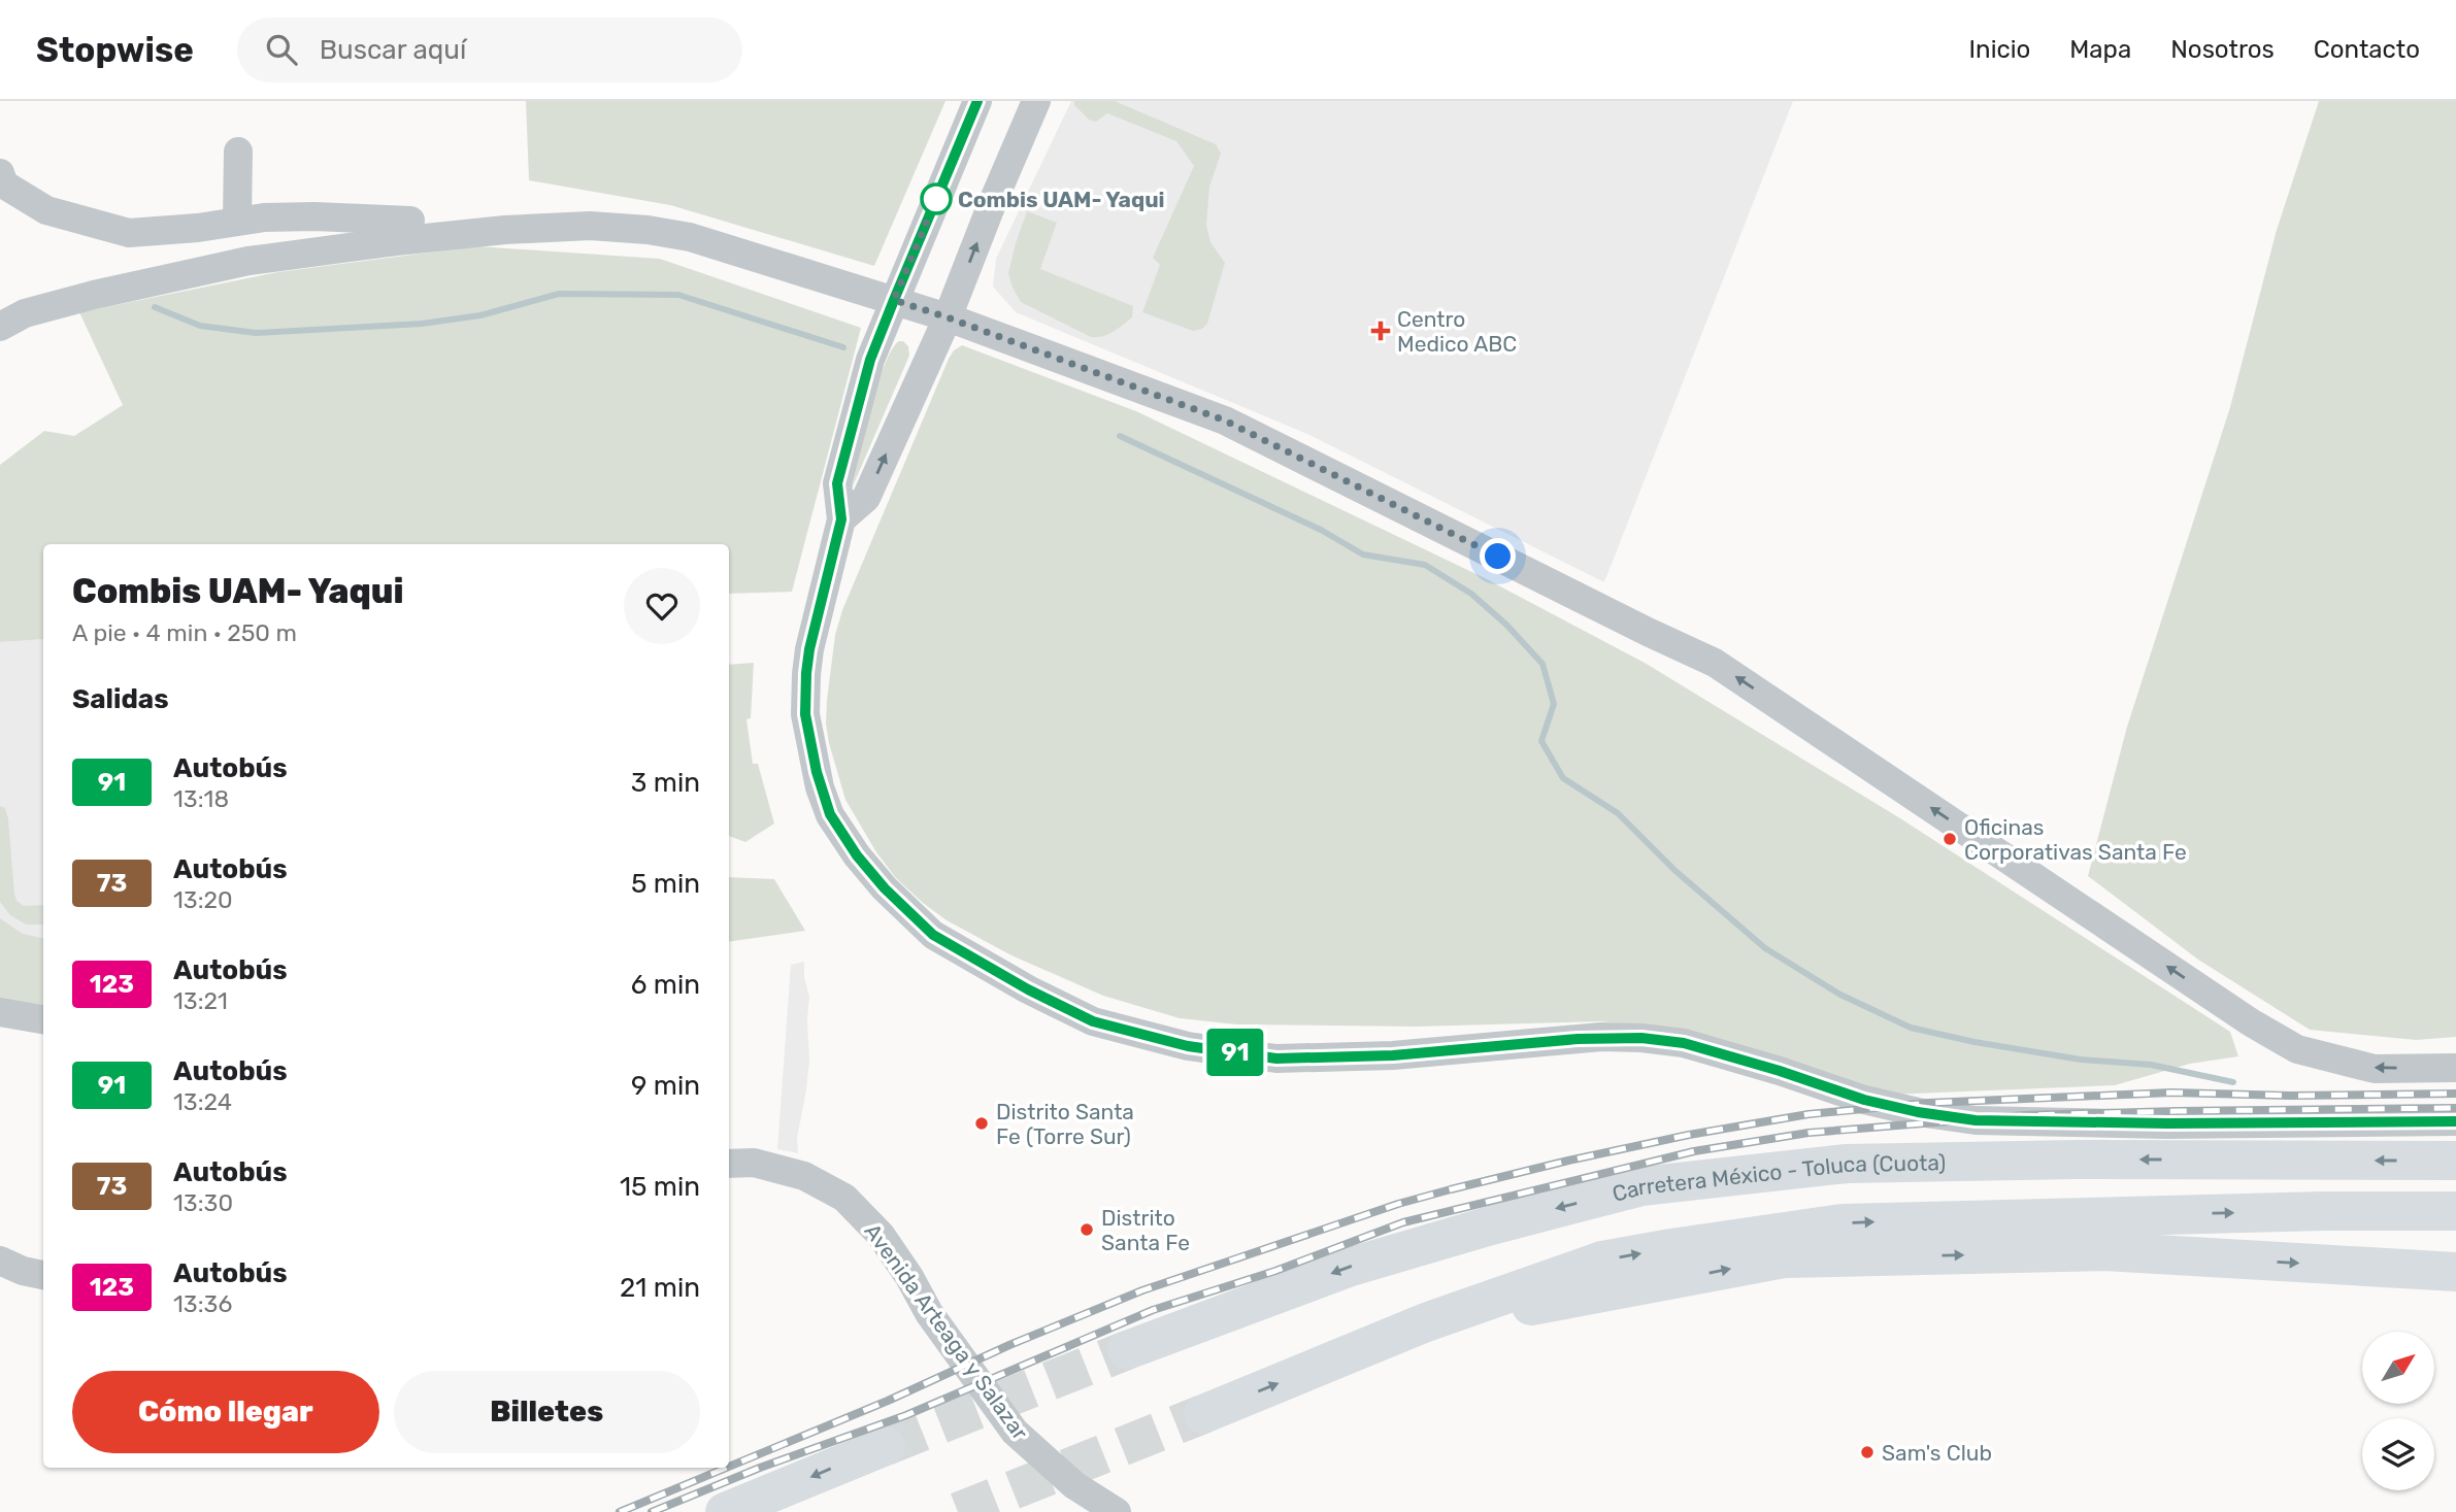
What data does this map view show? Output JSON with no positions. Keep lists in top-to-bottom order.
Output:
{
  "streets": {
    "highway": ["Carretera México - Toluca (Cuota)"],
    "street": ["Avenida Arteaga y Salazar"]
  },
  "places": {
    "other": [
      "Combis UAM- Yaqui",
      "Oficinas Corporativas Santa Fe",
      "Distrito Santa Fe (Torre Sur)",
      "Distrito Santa Fe",
      "Sam's Club"
    ],
    "health": ["Centro Medico ABC"]
  },
  "lines": ["bus line 91"],
  "north": "top right",
  "page": {
    "header": "Stopwise",
    "search": "Buscar aquí",
    "nav": [
      "Inicio",
      "Mapa",
      "Nosotros",
      "Contacto"
    ],
    "on_map": "91",
    "heading": [
      ["Combis UAM- Yaqui", "A pie · 4 min · 250 m"],
      "Salidas"
    ],
    "list": [
      {
        "mark": "91",
        "name": "Autobús",
        "note": "13:18",
        "value": "3 min"
      },
      {
        "mark": "73",
        "name": "Autobús",
        "note": "13:20",
        "value": "5 min"
      },
      {
        "mark": "123",
        "name": "Autobús",
        "note": "13:21",
        "value": "6 min"
      },
      {
        "mark": "91",
        "name": "Autobús",
        "note": "13:24",
        "value": "9 min"
      },
      {
        "mark": "73",
        "name": "Autobús",
        "note": "13:30",
        "value": "15 min"
      },
      {
        "mark": "123",
        "name": "Autobús",
        "note": "13:36",
        "value": "21 min"
      }
    ],
    "buttons": ["Cómo llegar", "Billetes"]
  }
}
